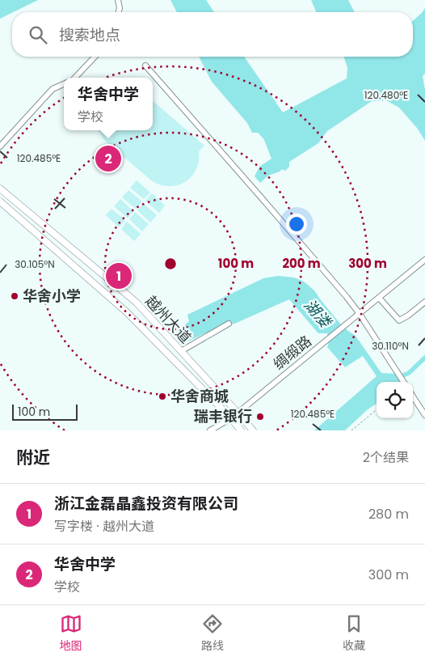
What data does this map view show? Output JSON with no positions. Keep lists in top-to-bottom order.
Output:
{
  "streets": {
    "main road": ["越州大道"],
    "street": ["绸缎路"]
  },
  "crossings": [
    ["越州大道", "绸缎路"]
  ],
  "water": ["湖溇"],
  "places": ["华舍小学", "华舍商城", "瑞丰银行"],
  "scale_bar": "100 m",
  "page": {
    "search": "搜索地点",
    "popup": ["华舍中学", "学校"],
    "pins": ["2", "1"],
    "scale": "100 m",
    "heading": ["附近", "2个结果"],
    "list": [
      {
        "mark": "1",
        "name": "浙江金磊晶鑫投资有限公司",
        "note": "写字楼 · 越州大道",
        "value": "280 m"
      },
      {
        "mark": "2",
        "name": "华舍中学",
        "note": "学校",
        "value": "300 m"
      }
    ],
    "nav": ["地图", "路线", "收藏"]
  },
  "coordinates": [
    "120.480°E",
    "120.485°E",
    "30.105°N",
    "30.110°N"
  ],
  "rings": ["100 m", "200 m", "300 m"]
}
